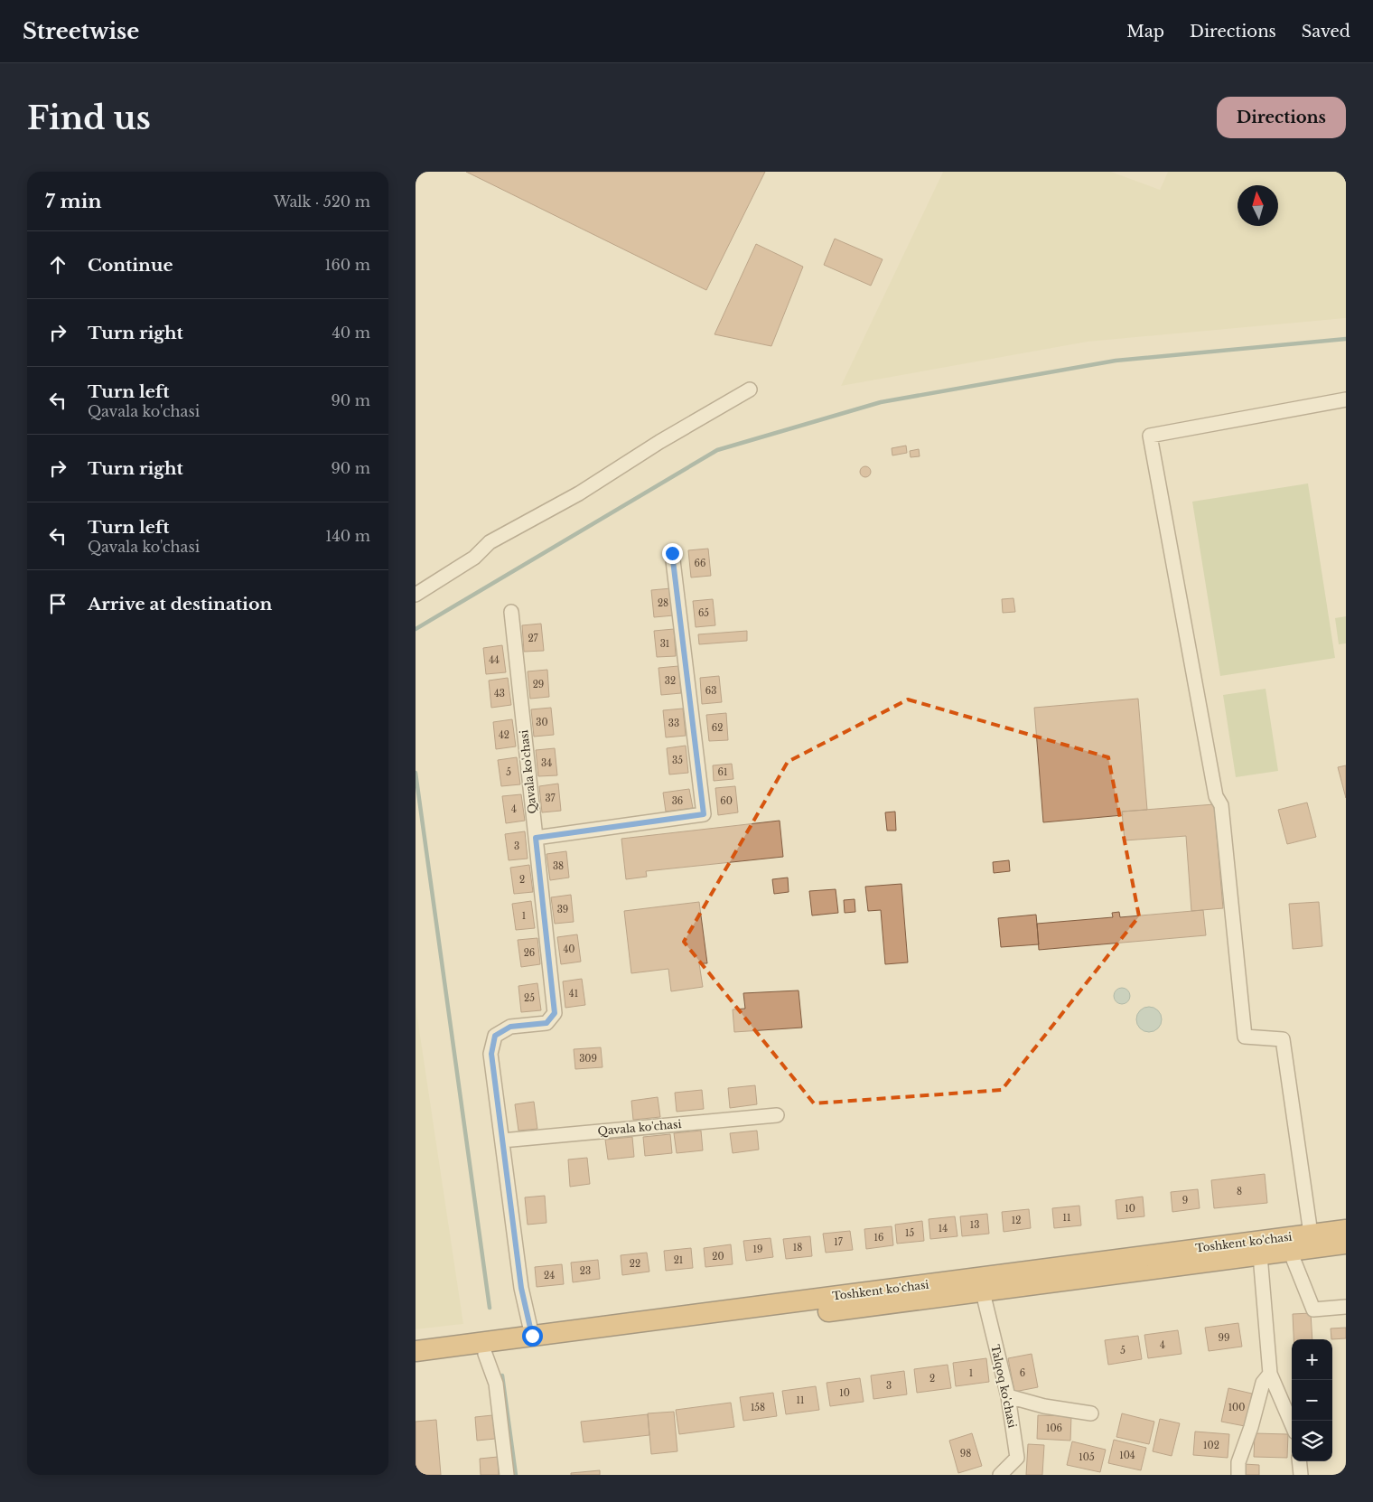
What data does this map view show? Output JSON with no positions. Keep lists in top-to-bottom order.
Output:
{
  "streets": {
    "highway": ["Toshkent ko'chasi"],
    "street": ["Qavala ko'chasi", "Talqoq ko'chasi"]
  },
  "crossings": [
    ["Toshkent ko'chasi", "Talqoq ko'chasi"]
  ],
  "house_numbers": [
    "66",
    "28",
    "65",
    "27",
    "31",
    "44",
    "32",
    "29",
    "63",
    "43",
    "30",
    "33",
    "62",
    "42",
    "35",
    "34",
    "5",
    "61",
    "37",
    "36",
    "60",
    "4",
    "3",
    "38",
    "2",
    "39",
    "1",
    "40",
    "26",
    "41",
    "25",
    "309",
    "8",
    "9",
    "10",
    "11",
    "12",
    "13",
    "14",
    "15",
    "16",
    "17",
    "18",
    "19",
    "20",
    "21",
    "22",
    "23",
    "24",
    "99",
    "4",
    "5",
    "1",
    "6",
    "2",
    "3",
    "10",
    "11",
    "158",
    "100",
    "106",
    "102",
    "98",
    "104",
    "105"
  ],
  "north": "top",
  "page": {
    "header": "Streetwise",
    "nav": ["Map", "Directions", "Saved"],
    "buttons": "Directions",
    "title": "Find us",
    "heading": ["7 min", "Walk · 520 m"],
    "list": [
      ["Continue", "160 m"],
      ["Turn right", "40 m"],
      ["Turn left", "Qavala ko'chasi", "90 m"],
      ["Turn right", "90 m"],
      ["Turn left", "Qavala ko'chasi", "140 m"],
      "Arrive at destination"
    ],
    "map_buttons": ["+", "−"]
  }
}
